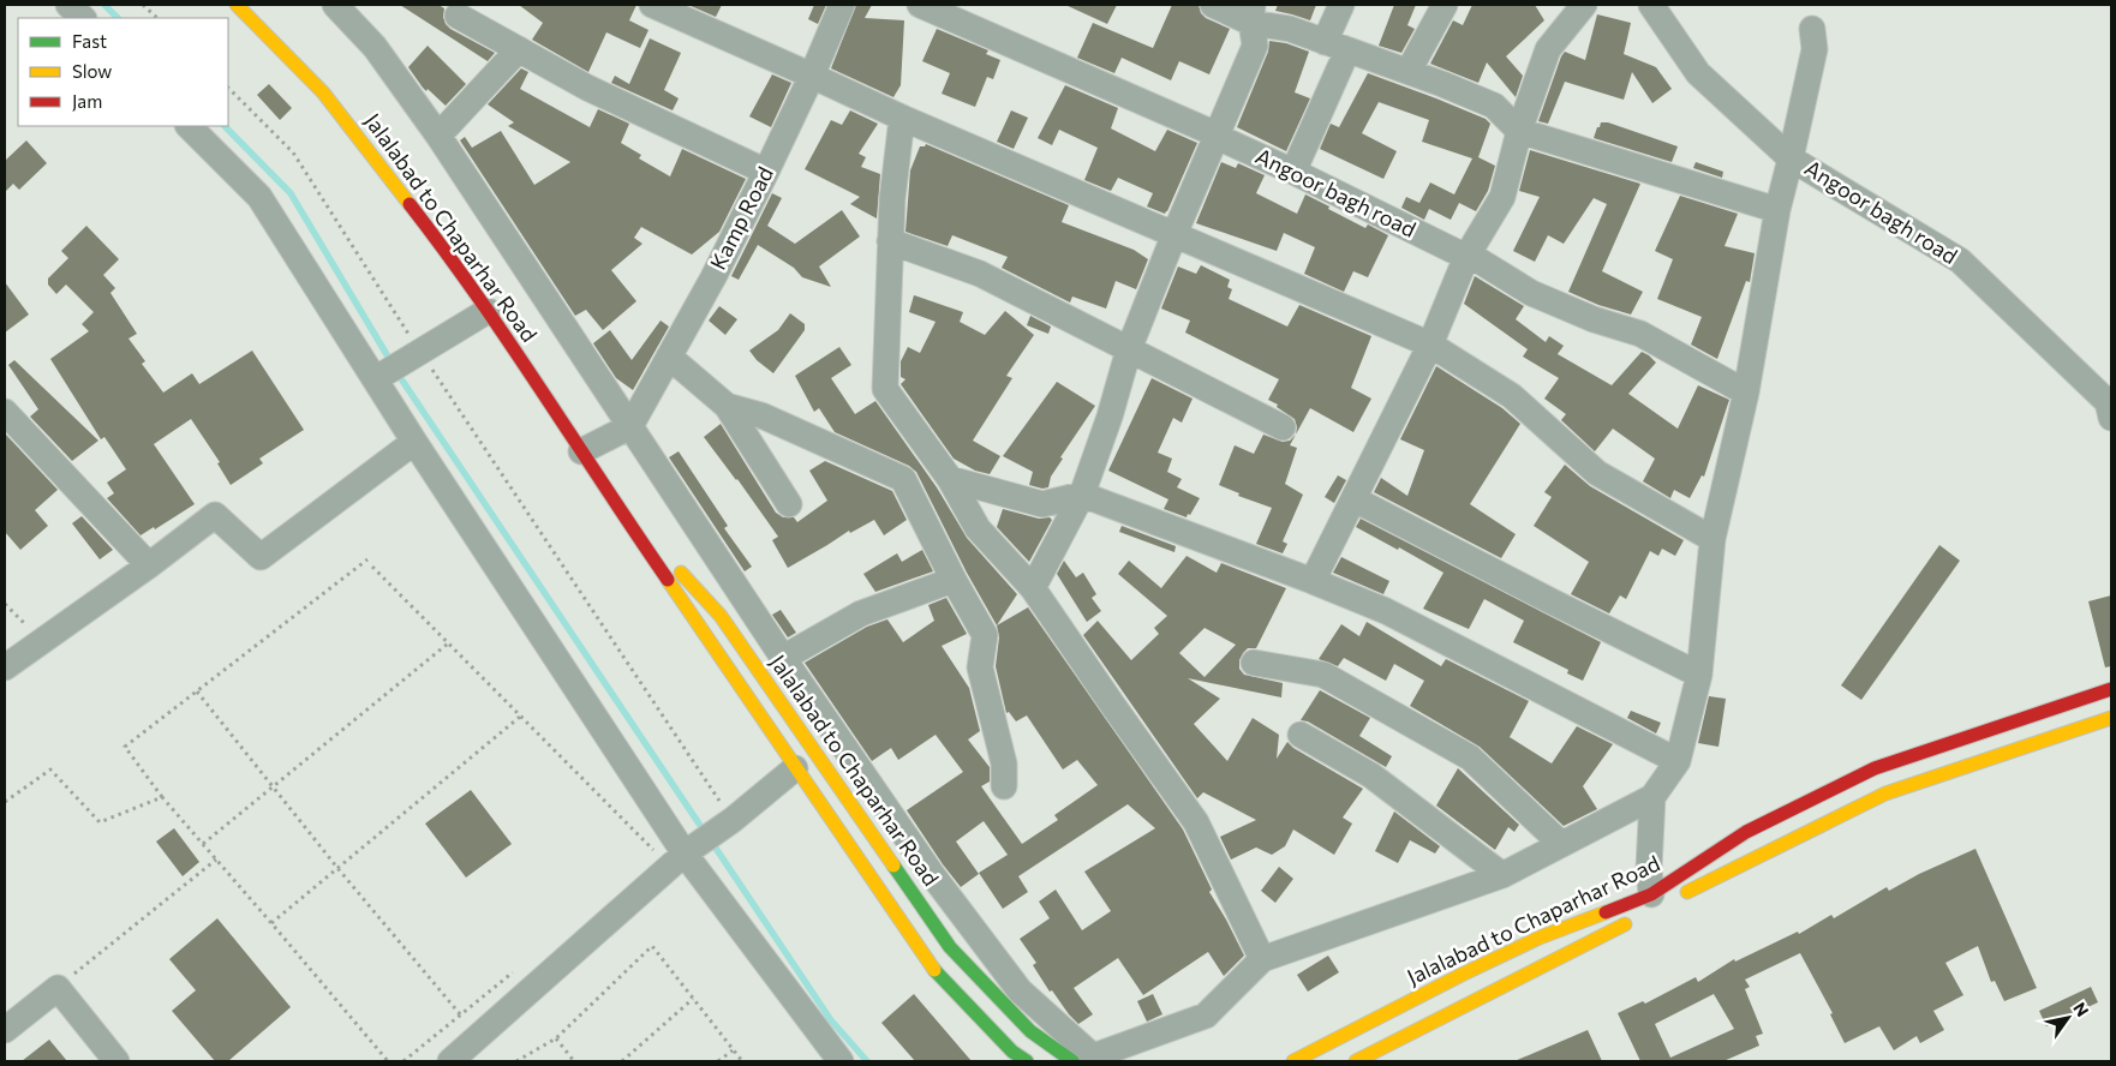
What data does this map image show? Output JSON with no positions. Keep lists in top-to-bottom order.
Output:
{
  "streets": {
    "main road": ["Jalalabad to Chaparhar Road"],
    "street": ["Angoor bagh road", "Kamp Road"]
  },
  "legend": ["Fast", "Slow", "Jam"],
  "north": "top right"
}
